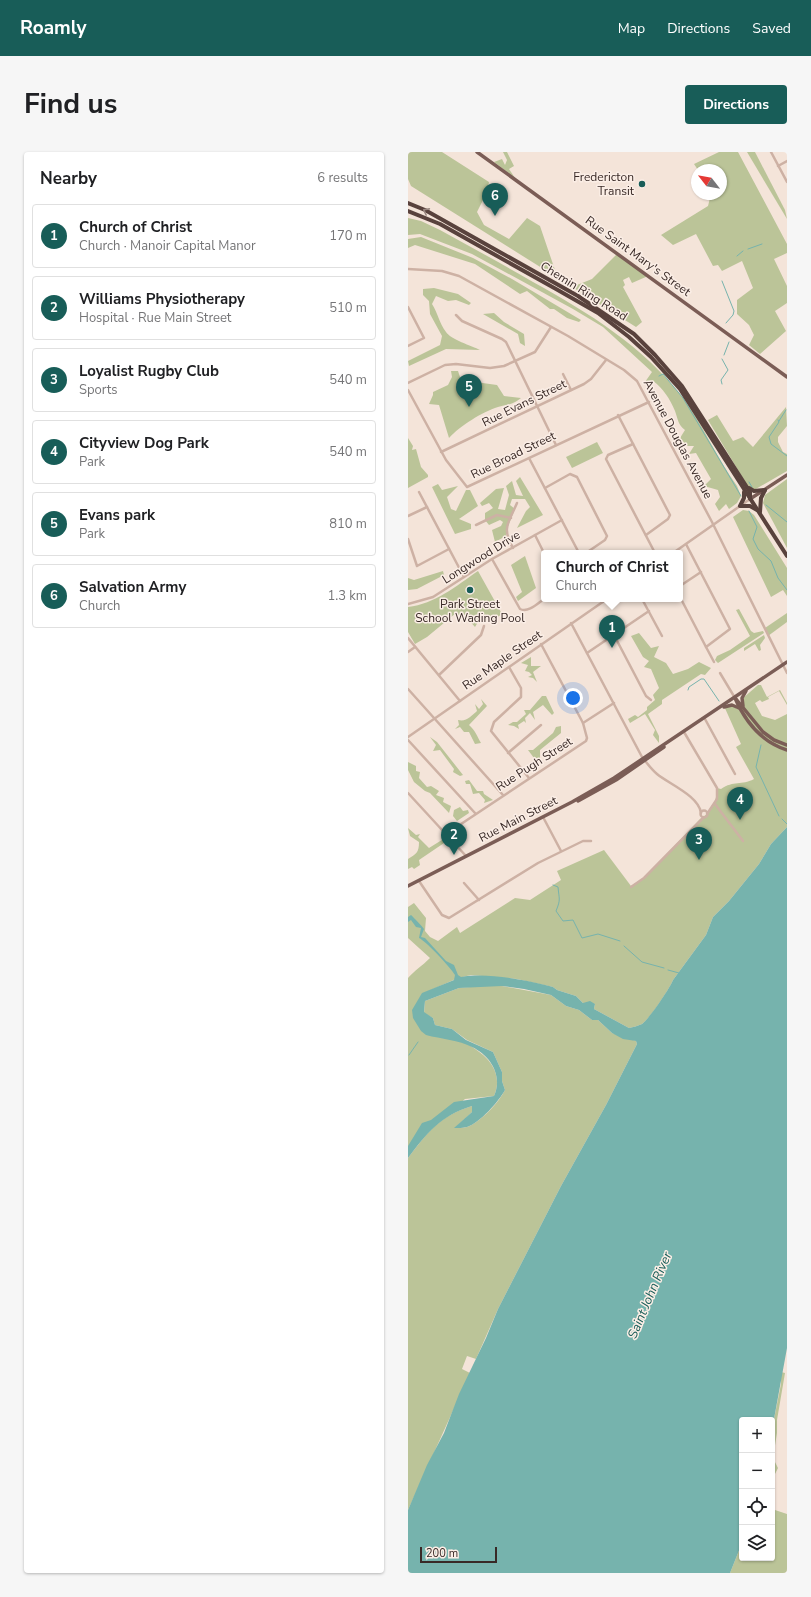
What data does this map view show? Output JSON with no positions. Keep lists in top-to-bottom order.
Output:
{
  "streets": {
    "highway": ["Chemin Ring Road"],
    "main road": ["Rue Saint Mary's Street", "Rue Main Street"],
    "street": [
      "Rue Evans Street",
      "Avenue Douglas Avenue",
      "Rue Broad Street",
      "Longwood Drive",
      "Rue Maple Street",
      "Rue Pugh Street"
    ]
  },
  "crossings": [
    ["Rue Evans Street", "Avenue Douglas Avenue"],
    ["Rue Evans Street", "Rue Broad Street"],
    ["Avenue Douglas Avenue", "Rue Broad Street"],
    ["Avenue Douglas Avenue", "Rue Main Street"]
  ],
  "water": ["Saint John River"],
  "places": ["Fredericton Transit", "Park Street School Wading Pool"],
  "scale_bar": "200 m",
  "north": "top left",
  "page": {
    "header": "Roamly",
    "nav": ["Map", "Directions", "Saved"],
    "title": "Find us",
    "buttons": "Directions",
    "heading": ["Nearby", "6 results"],
    "pins": [
      "6",
      "5",
      "1",
      "4",
      "2",
      "3"
    ],
    "list": [
      {
        "mark": "1",
        "name": "Church of Christ",
        "note": "Church · Manoir Capital Manor",
        "value": "170 m"
      },
      {
        "mark": "2",
        "name": "Williams Physiotherapy",
        "note": "Hospital · Rue Main Street",
        "value": "510 m"
      },
      {
        "mark": "3",
        "name": "Loyalist Rugby Club",
        "note": "Sports",
        "value": "540 m"
      },
      {
        "mark": "4",
        "name": "Cityview Dog Park",
        "note": "Park",
        "value": "540 m"
      },
      {
        "mark": "5",
        "name": "Evans park",
        "note": "Park",
        "value": "810 m"
      },
      {
        "mark": "6",
        "name": "Salvation Army",
        "note": "Church",
        "value": "1.3 km"
      }
    ],
    "popup": ["Church of Christ", "Church"],
    "map_buttons": ["+", "−"],
    "scale": "200 m"
  }
}
